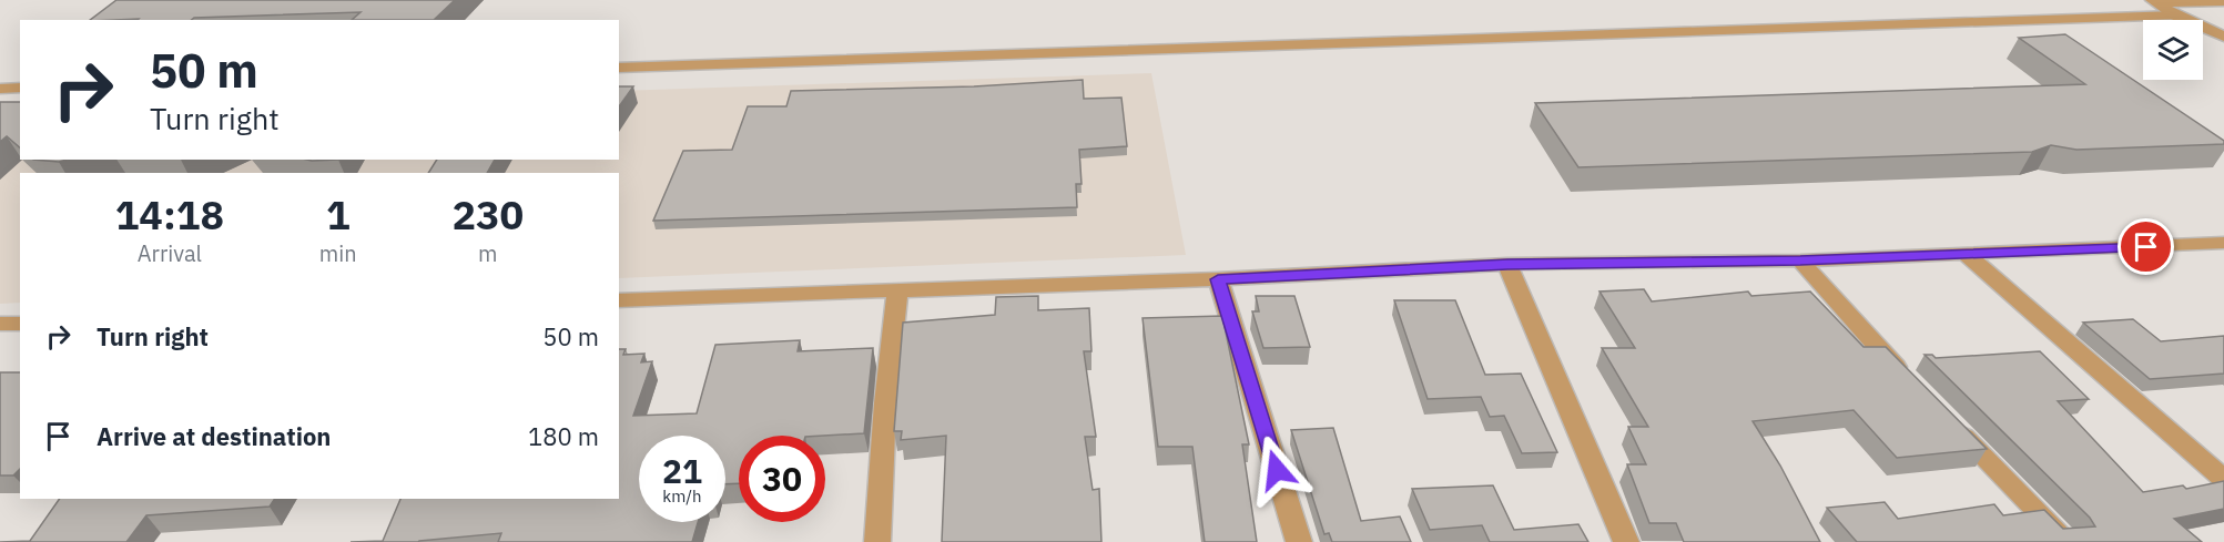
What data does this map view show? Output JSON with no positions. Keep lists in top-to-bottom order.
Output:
{
  "page": {
    "turn": ["50 m", "Turn right"],
    "eta": [
      "14:18",
      "Arrival",
      "1",
      "min",
      "230",
      "m"
    ],
    "list": [
      {
        "name": "Turn right",
        "value": "50 m"
      },
      {
        "name": "Arrive at destination",
        "value": "180 m"
      }
    ],
    "speed": "21 km/h",
    "limit": "30"
  }
}
